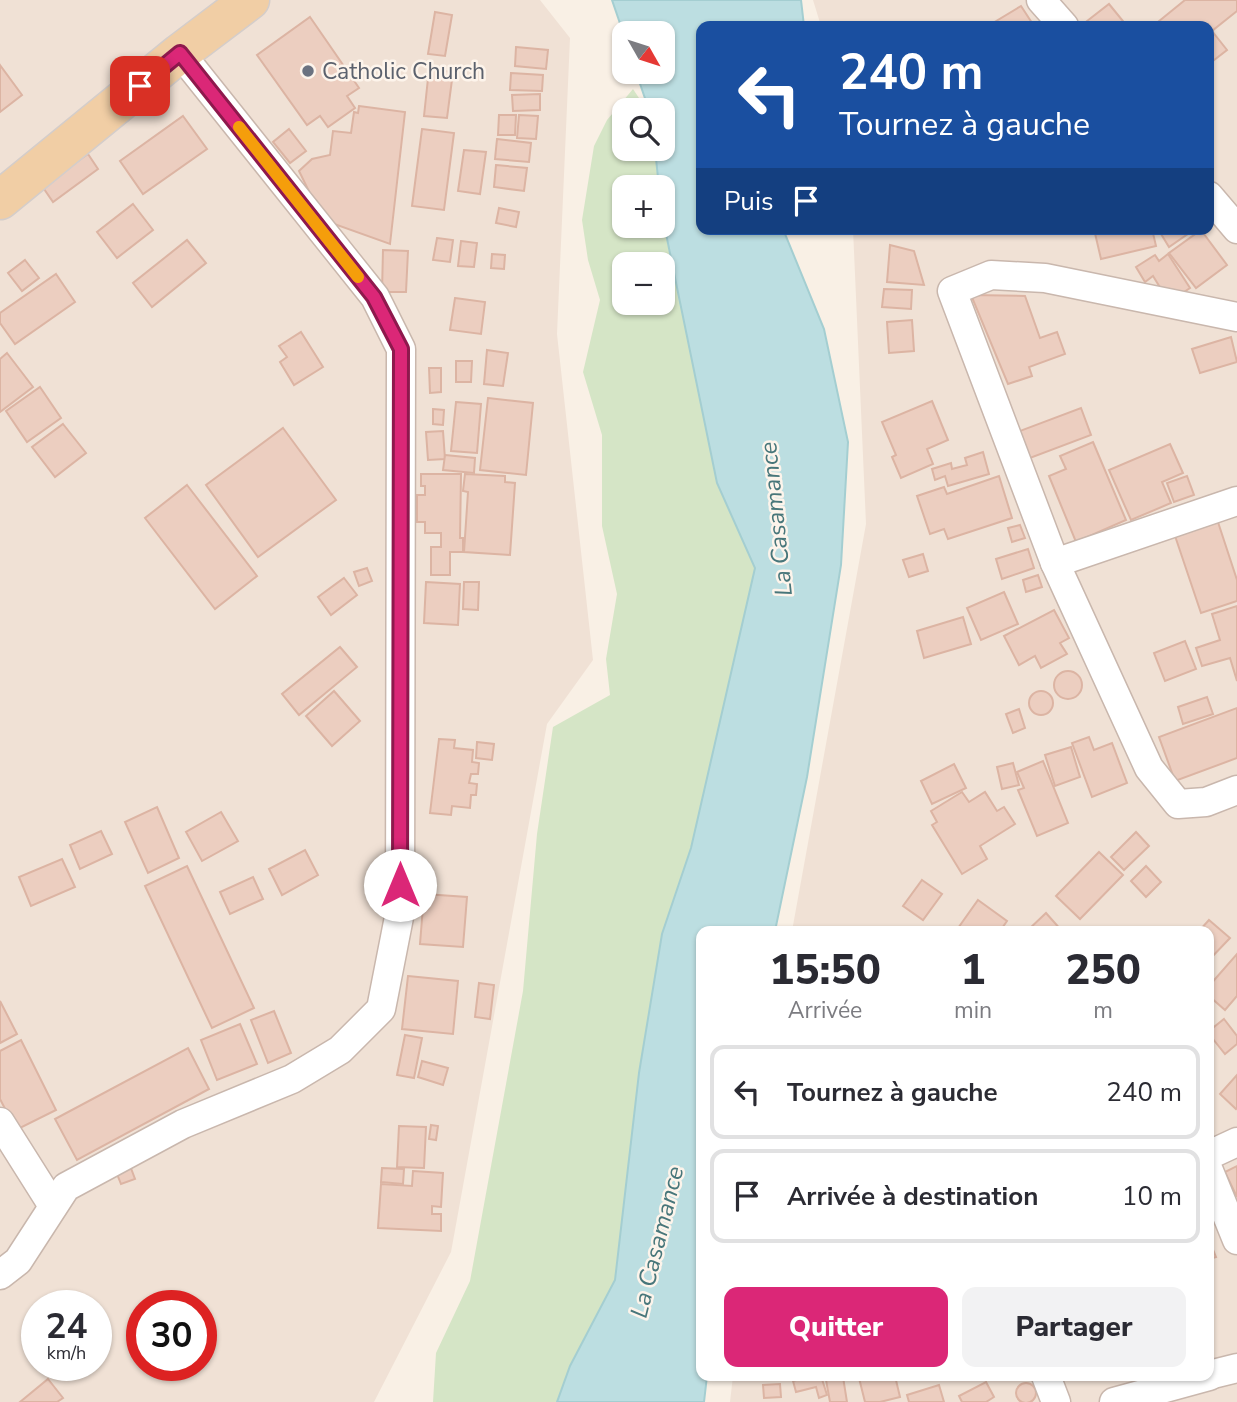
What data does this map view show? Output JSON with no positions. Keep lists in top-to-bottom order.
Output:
{
  "water": ["La Casamance"],
  "places": ["Catholic Church"],
  "north": "bottom right",
  "page": {
    "map_buttons": ["+", "−"],
    "turn": ["240 m", "Tournez à gauche"],
    "then": "Puis",
    "eta": [
      "15:50",
      "Arrivée",
      "1",
      "min",
      "250",
      "m"
    ],
    "list": [
      {
        "name": "Tournez à gauche",
        "value": "240 m"
      },
      {
        "name": "Arrivée à destination",
        "value": "10 m"
      }
    ],
    "buttons": ["Quitter", "Partager"],
    "speed": "24 km/h",
    "limit": "30"
  }
}
